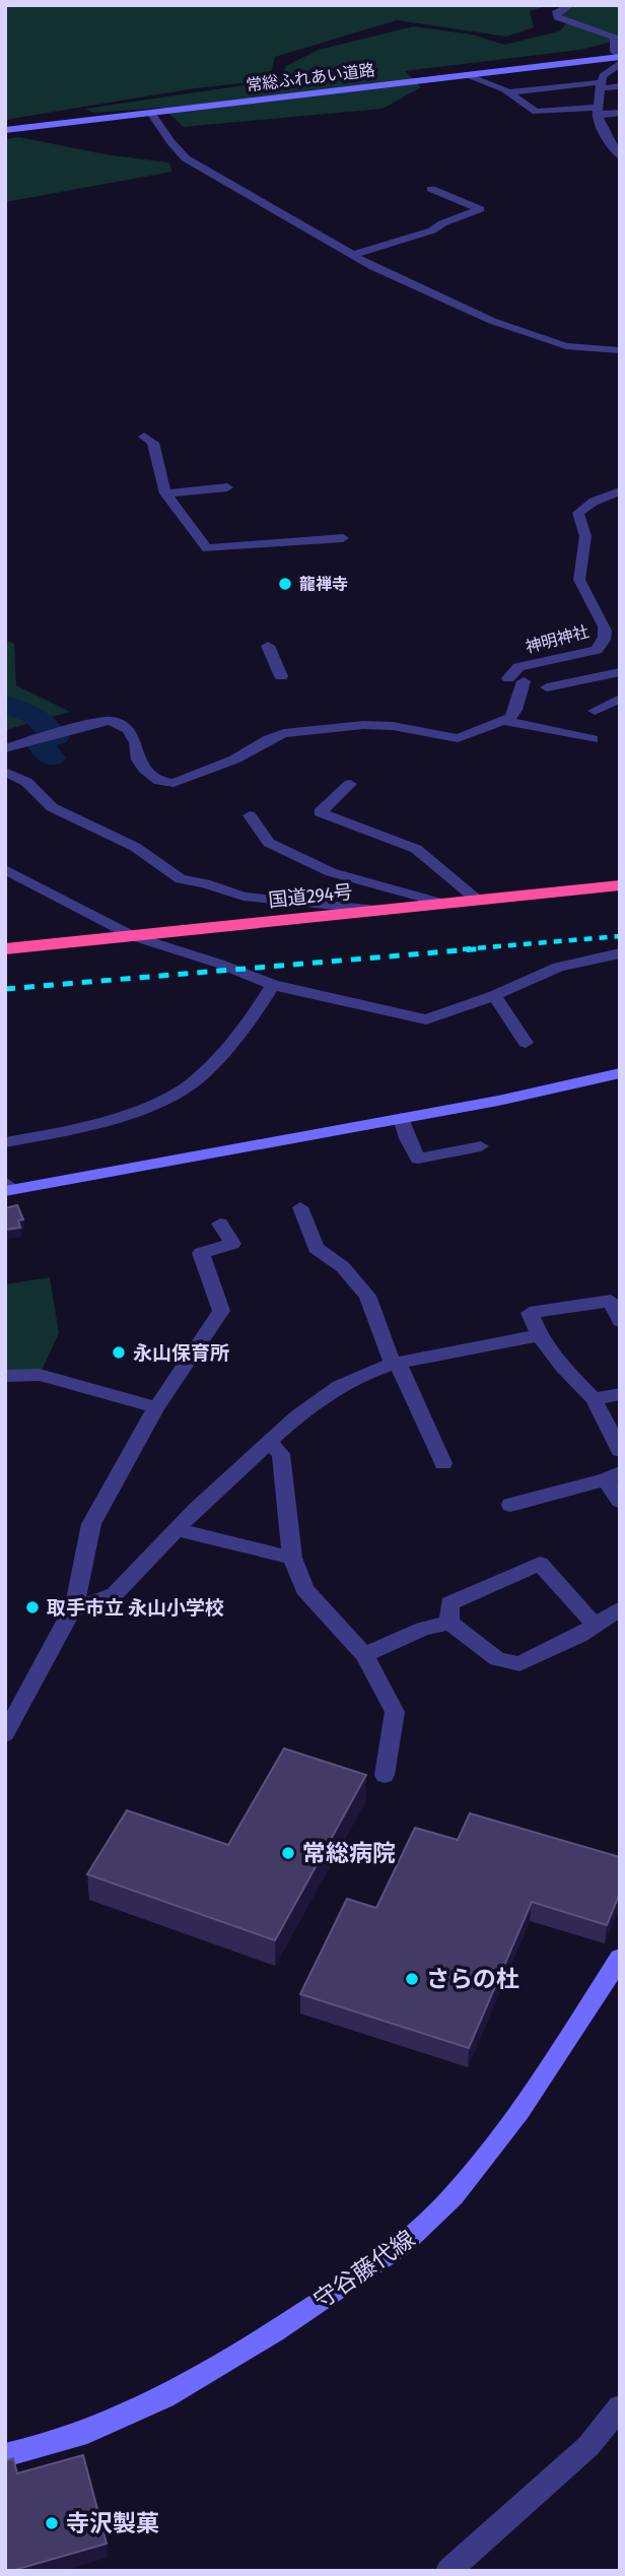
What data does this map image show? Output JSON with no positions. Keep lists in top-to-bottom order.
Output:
{
  "streets": {
    "highway": ["国道294号"],
    "street": ["常総ふれあい道路", "神明神社", "守谷藤代線"]
  },
  "places": [
    "龍禅寺",
    "永山保育所",
    "取手市立 永山小学校",
    "常総病院",
    "さらの杜",
    "寺沢製菓"
  ]
}
